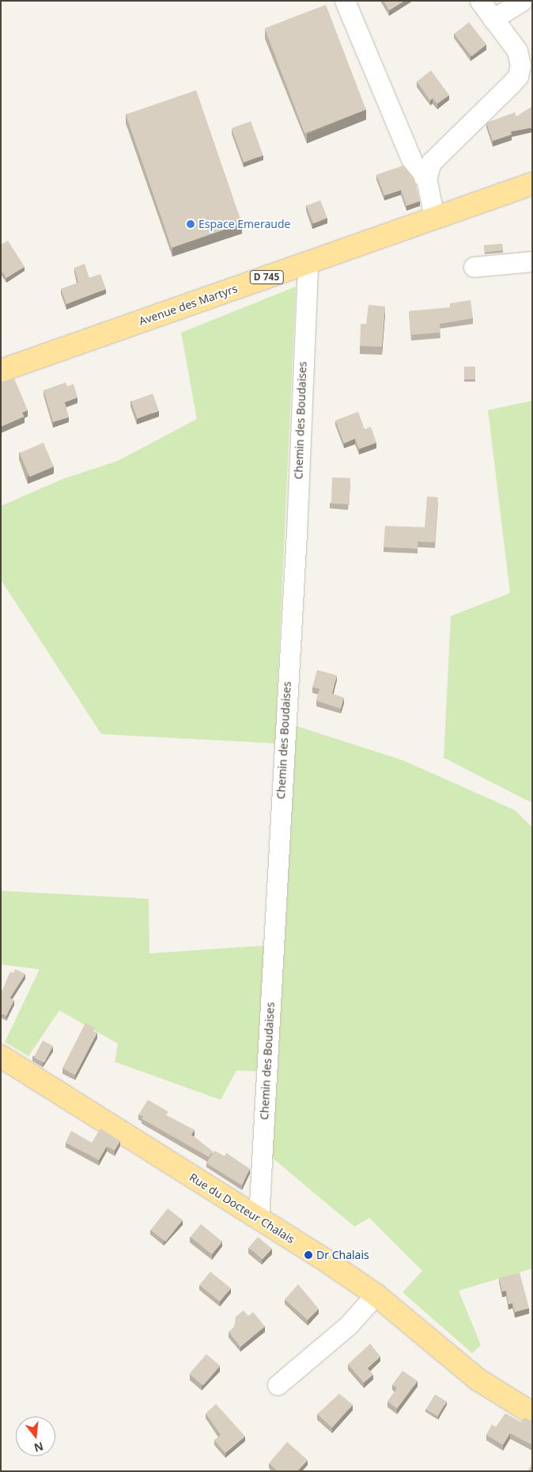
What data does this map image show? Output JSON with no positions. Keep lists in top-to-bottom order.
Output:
{
  "streets": {
    "main road": ["D 745", "Avenue des Martyrs", "Rue du Docteur Chalais"],
    "street": ["Chemin des Boudaises"]
  },
  "crossings": [
    ["Avenue des Martyrs", "Chemin des Boudaises"],
    ["Chemin des Boudaises", "Rue du Docteur Chalais"]
  ],
  "places": ["Espace Emeraude", "Dr Chalais"],
  "north": "bottom"
}
